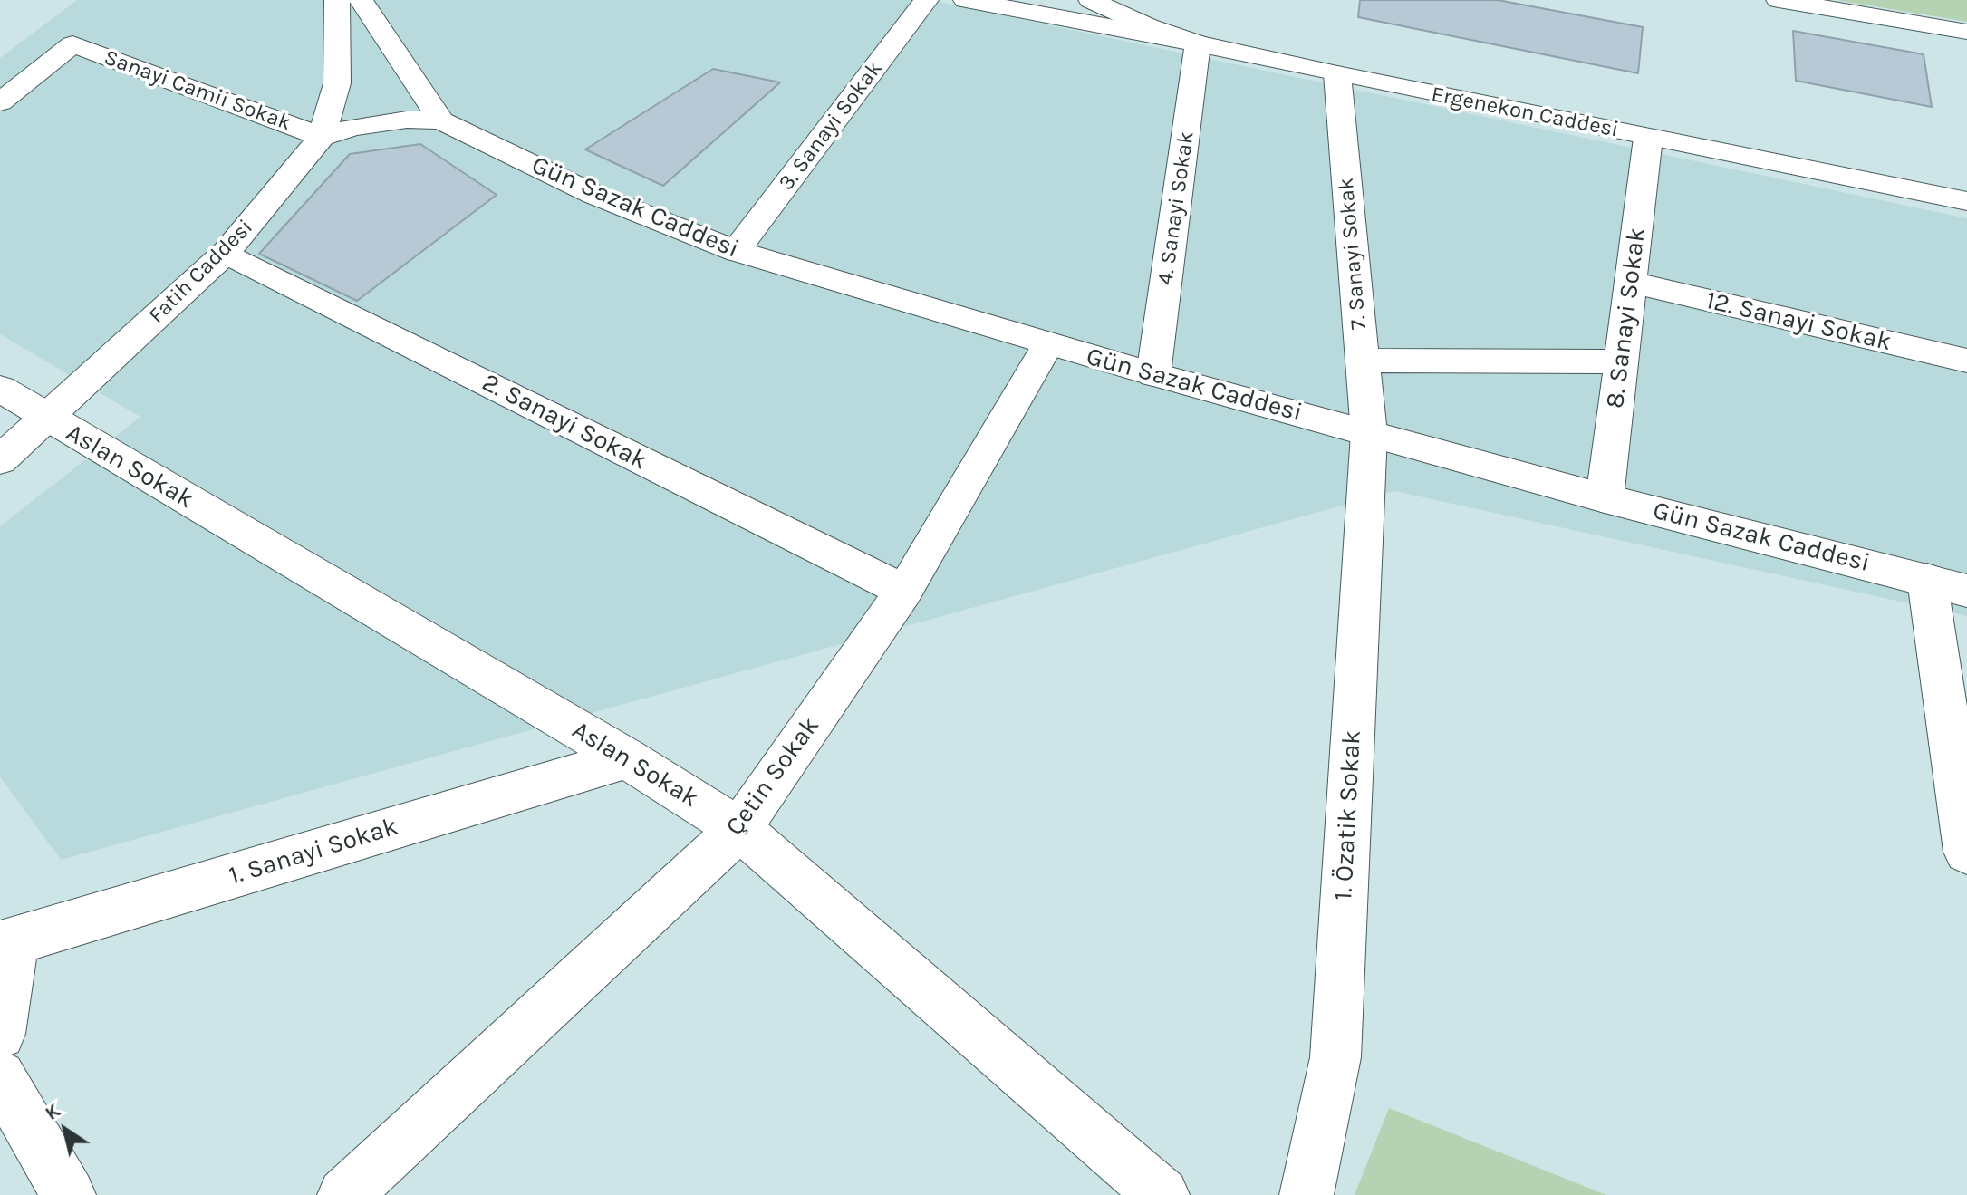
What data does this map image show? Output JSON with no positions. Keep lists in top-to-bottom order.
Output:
{
  "streets": {
    "street": [
      "Sanayi Camii Sokak",
      "Ergenekon Caddesi",
      "3. Sanayi Sokak",
      "Gün Sazak Caddesi",
      "4. Sanayi Sokak",
      "7. Sanayi Sokak",
      "Fatih Caddesi",
      "8. Sanayi Sokak",
      "12. Sanayi Sokak",
      "2. Sanayi Sokak",
      "Aslan Sokak",
      "Çetin Sokak",
      "1. Özatik Sokak",
      "1. Sanayi Sokak"
    ]
  },
  "crossings": [
    ["Sanayi Camii Sokak", "Fatih Caddesi"],
    ["Ergenekon Caddesi", "4. Sanayi Sokak"],
    ["Ergenekon Caddesi", "7. Sanayi Sokak"],
    ["Ergenekon Caddesi", "8. Sanayi Sokak"],
    ["3. Sanayi Sokak", "Gün Sazak Caddesi"],
    ["Gün Sazak Caddesi", "4. Sanayi Sokak"],
    ["Gün Sazak Caddesi", "7. Sanayi Sokak"],
    ["Gün Sazak Caddesi", "8. Sanayi Sokak"],
    ["Gün Sazak Caddesi", "Çetin Sokak"],
    ["Gün Sazak Caddesi", "1. Özatik Sokak"],
    ["7. Sanayi Sokak", "1. Özatik Sokak"],
    ["Fatih Caddesi", "2. Sanayi Sokak"],
    ["Fatih Caddesi", "Aslan Sokak"],
    ["8. Sanayi Sokak", "12. Sanayi Sokak"],
    ["2. Sanayi Sokak", "Çetin Sokak"],
    ["Aslan Sokak", "Çetin Sokak"],
    ["Aslan Sokak", "1. Sanayi Sokak"]
  ],
  "north": "top left"
}
